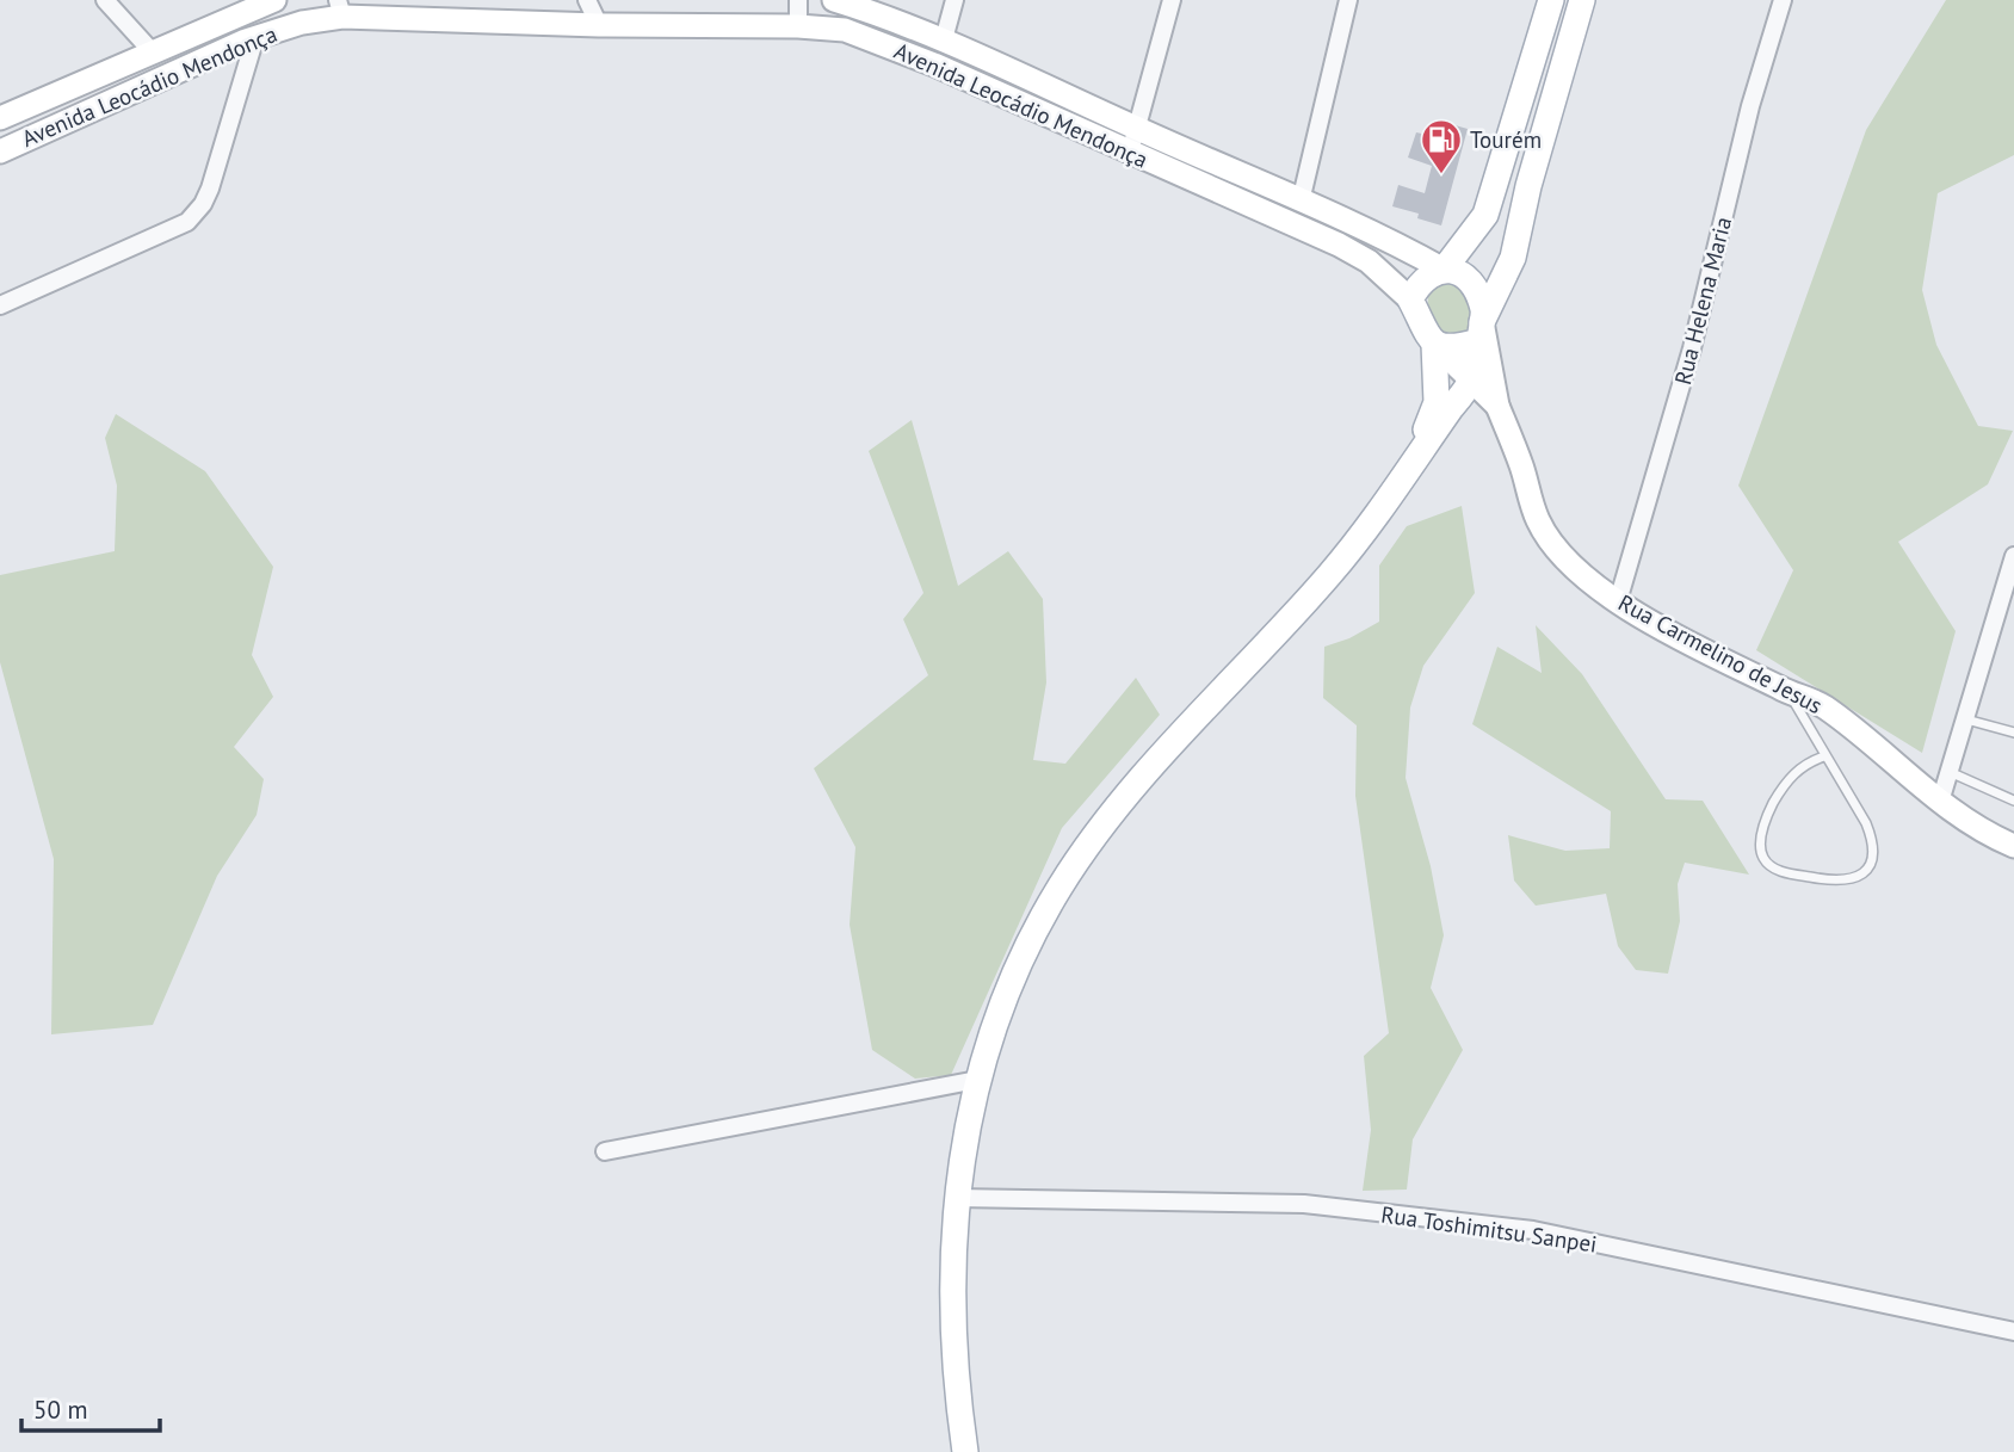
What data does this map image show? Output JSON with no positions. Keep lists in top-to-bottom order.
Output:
{
  "streets": {
    "street": [
      "Avenida Leocádio Mendonça",
      "Rua Helena Maria",
      "Rua Carmelino de Jesus",
      "Rua Toshimitsu Sanpei"
    ]
  },
  "crossings": [
    ["Avenida Leocádio Mendonça", "Rua Carmelino de Jesus"],
    ["Rua Helena Maria", "Rua Carmelino de Jesus"]
  ],
  "places": {
    "fuel station": ["Tourém"]
  },
  "scale_bar": "50 m"
}
